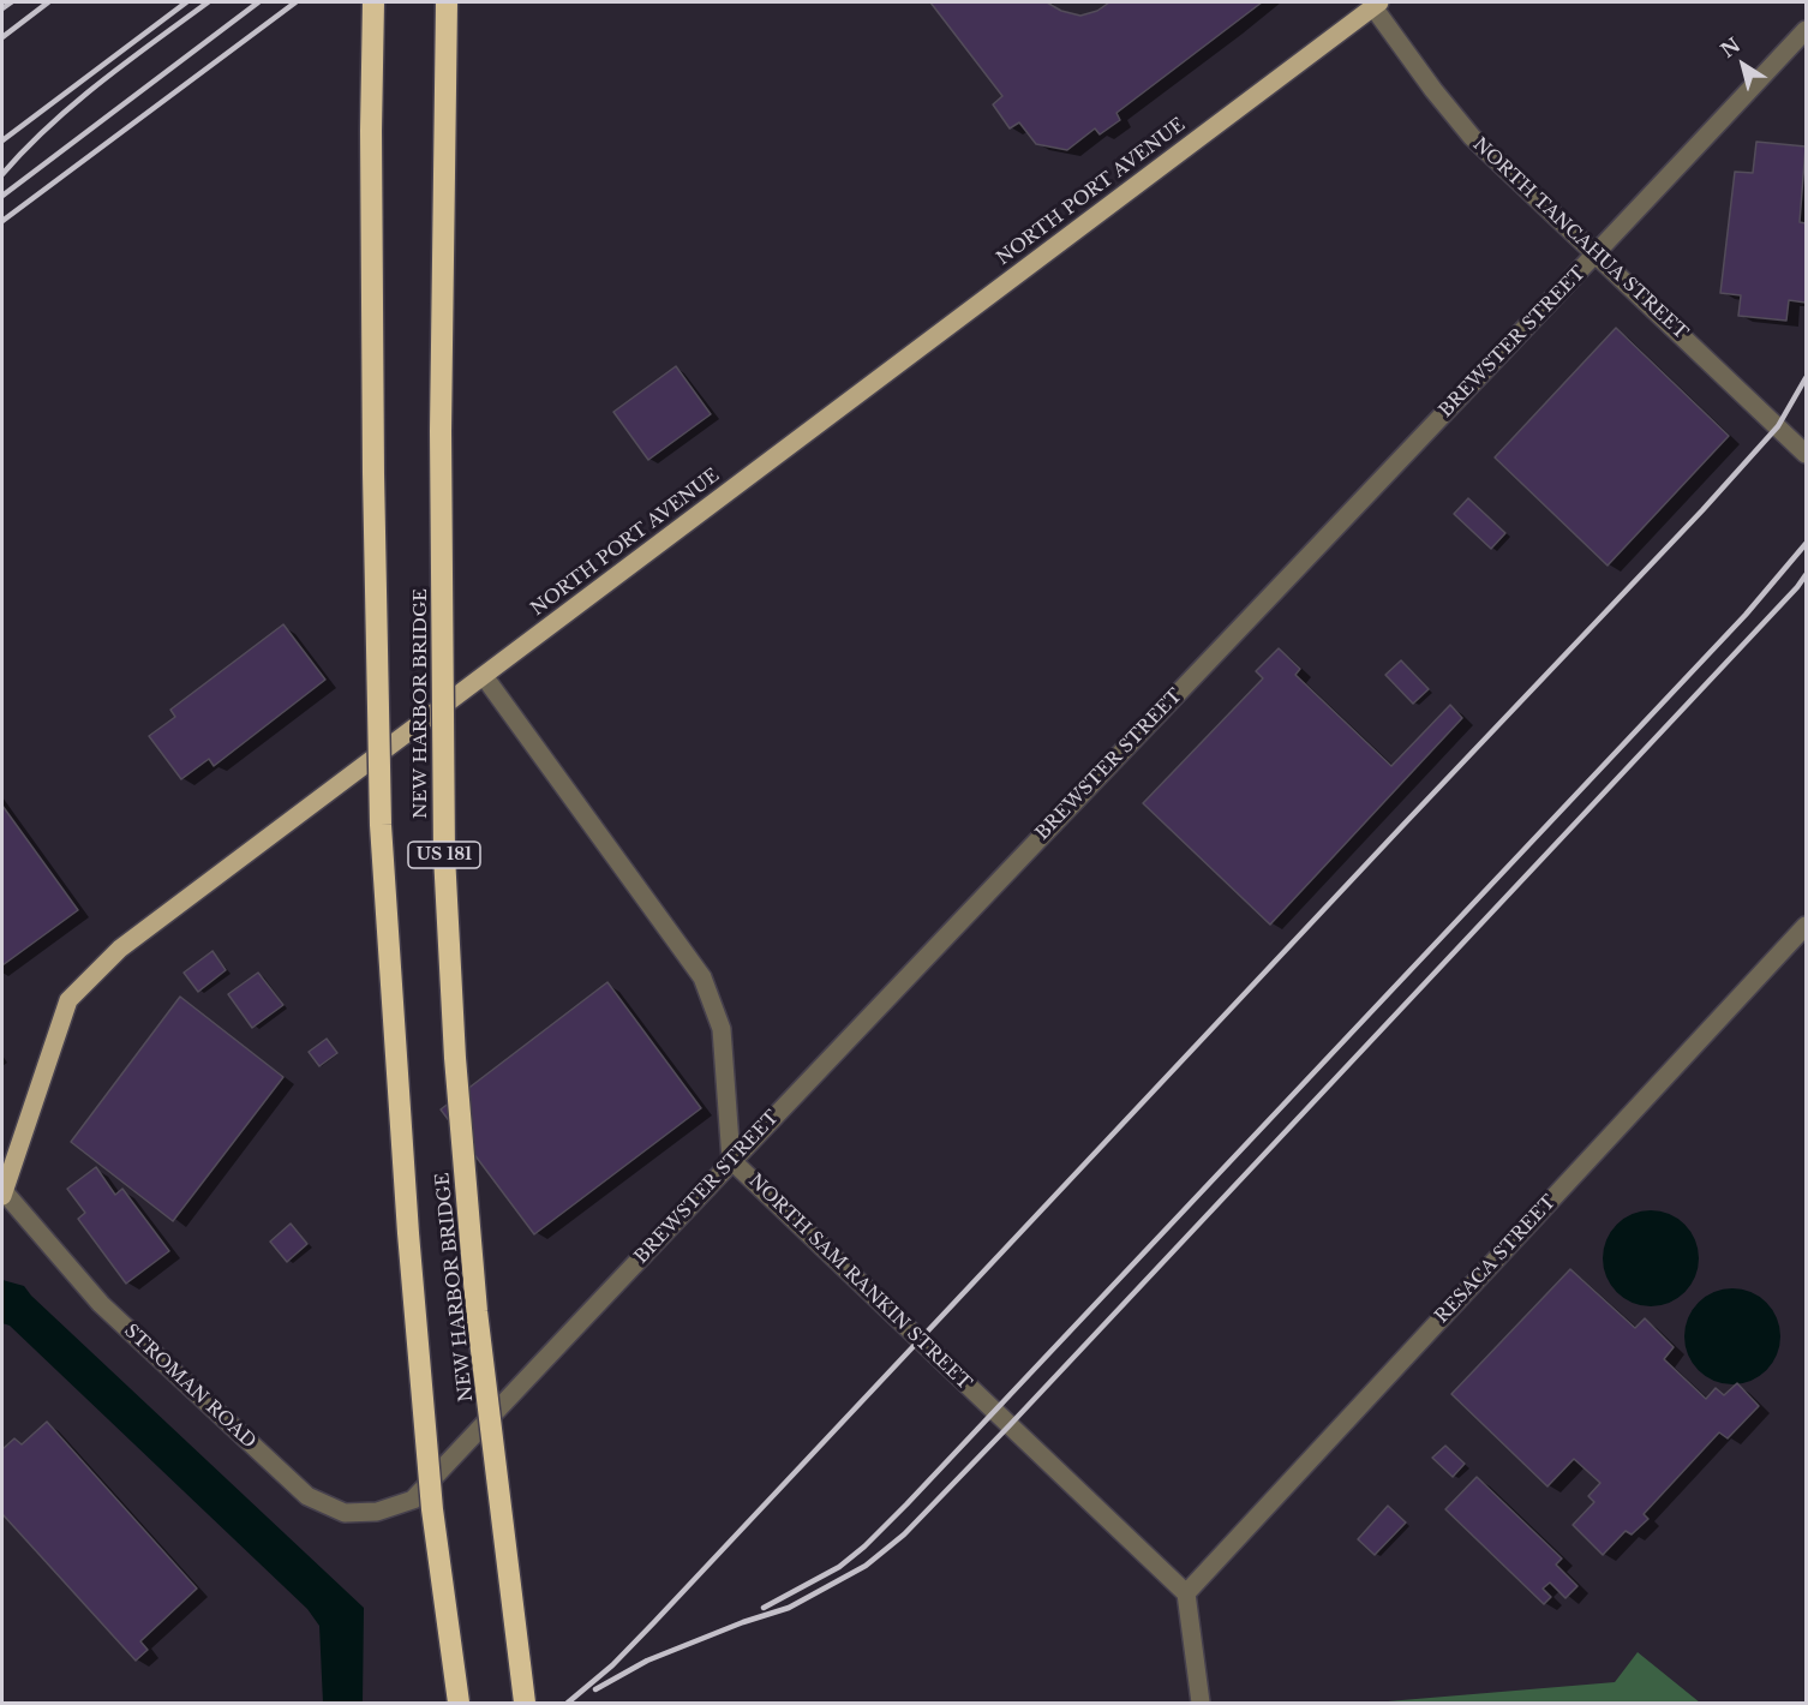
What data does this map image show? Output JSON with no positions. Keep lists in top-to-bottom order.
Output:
{
  "streets": {
    "highway": ["NEW HARBOR BRIDGE", "US 181"],
    "main road": ["NORTH PORT AVENUE"],
    "street": [
      "NORTH TANCAHUA STREET",
      "BREWSTER STREET",
      "RESACA STREET",
      "NORTH SAM RANKIN STREET",
      "STROMAN ROAD"
    ]
  },
  "crossings": [
    ["NORTH PORT AVENUE", "NORTH TANCAHUA STREET"],
    ["NORTH PORT AVENUE", "NORTH SAM RANKIN STREET"],
    ["NORTH PORT AVENUE", "STROMAN ROAD"],
    ["NORTH TANCAHUA STREET", "BREWSTER STREET"],
    ["BREWSTER STREET", "NORTH SAM RANKIN STREET"],
    ["BREWSTER STREET", "STROMAN ROAD"],
    ["RESACA STREET", "NORTH SAM RANKIN STREET"]
  ],
  "north": "top left"
}
